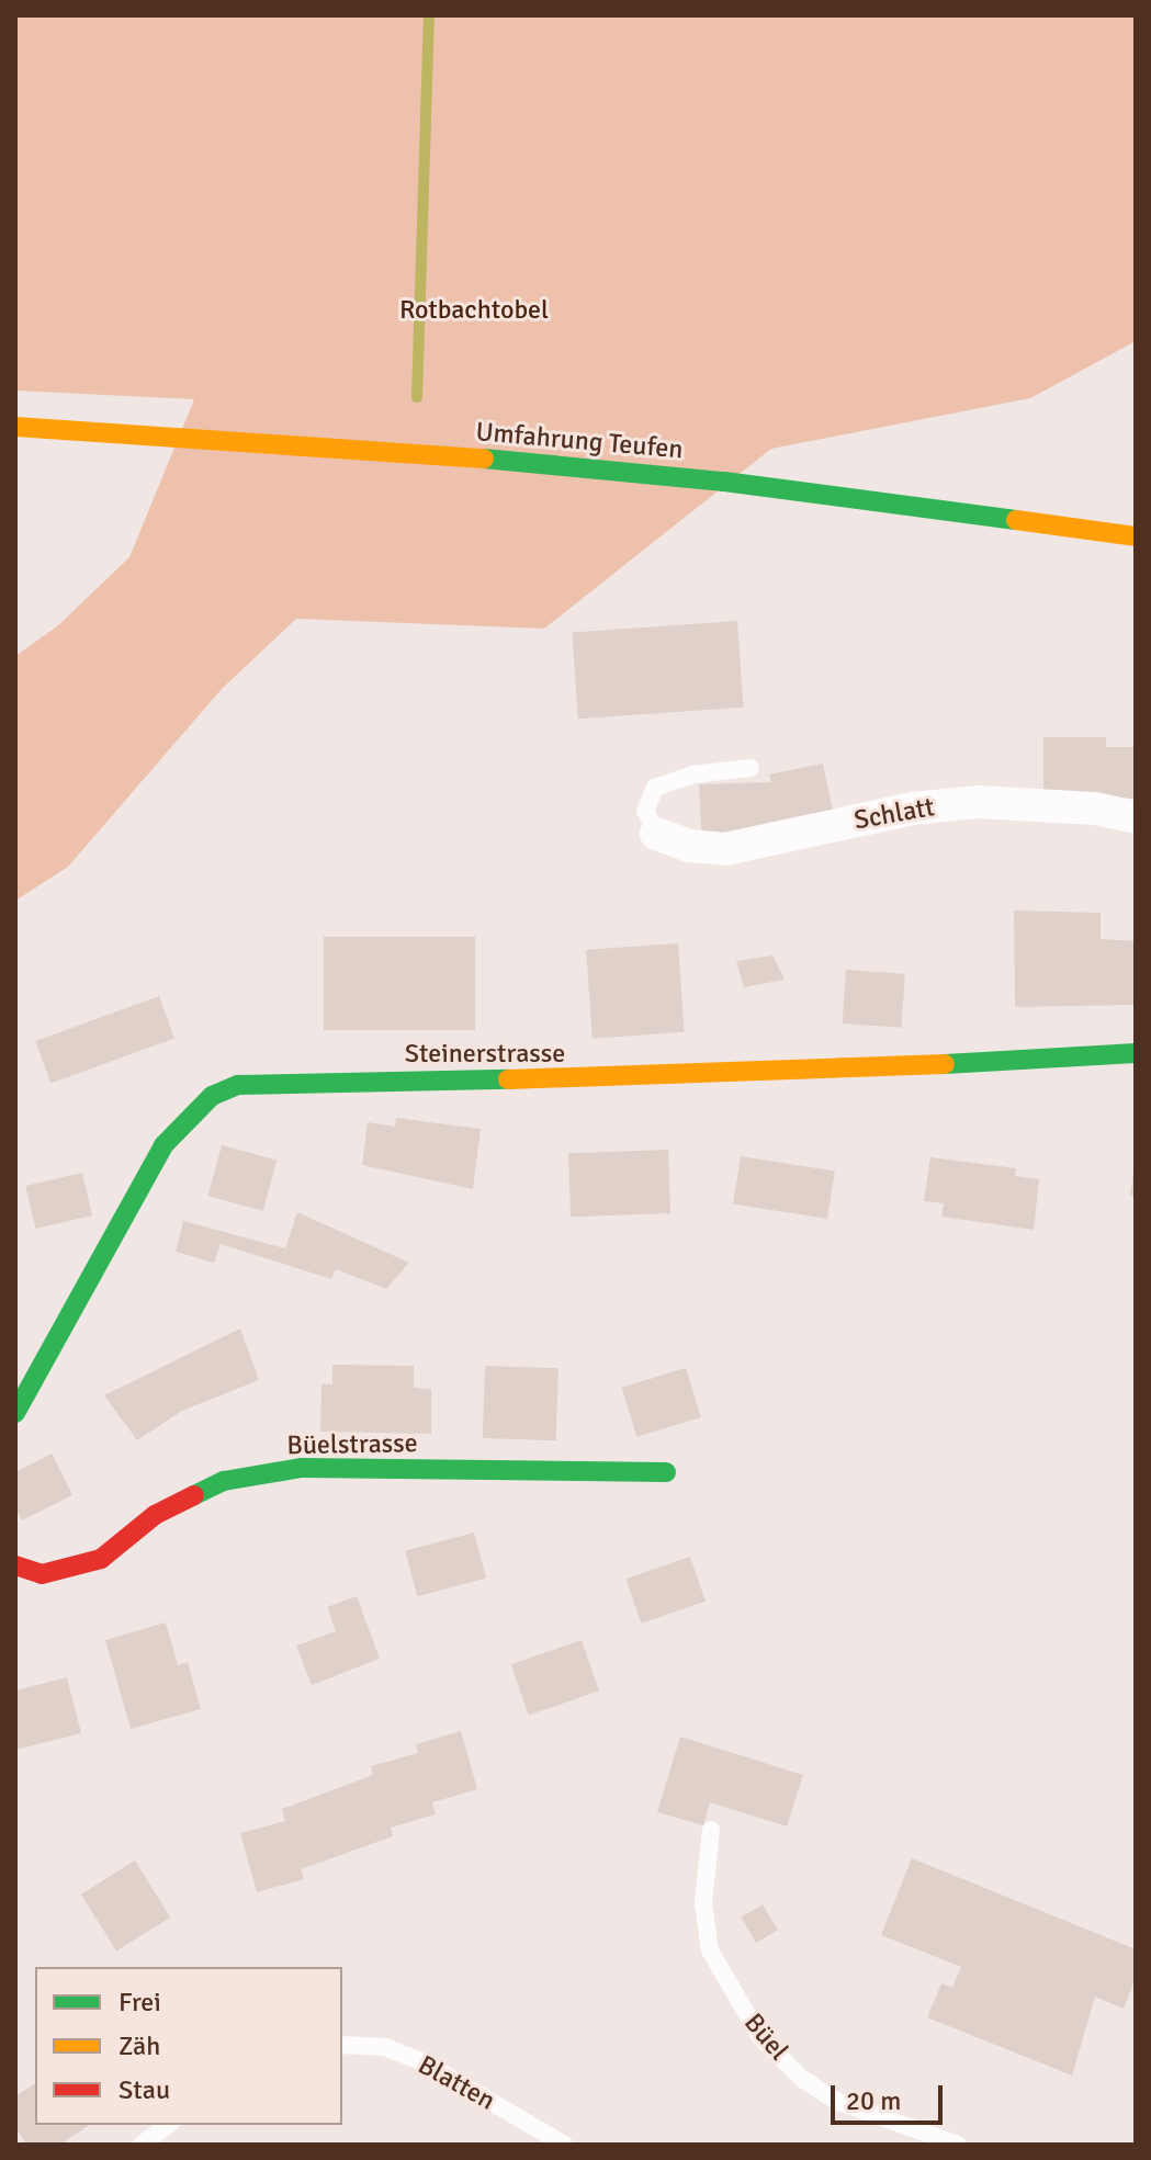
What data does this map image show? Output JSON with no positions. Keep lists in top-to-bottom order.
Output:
{
  "streets": {
    "street": [
      "Umfahrung Teufen",
      "Schlatt",
      "Steinerstrasse",
      "Büelstrasse"
    ],
    "lane": ["Büel", "Blatten"]
  },
  "parks": ["Rotbachtobel"],
  "legend": ["Frei", "Zäh", "Stau"],
  "scale_bar": "20 m"
}
